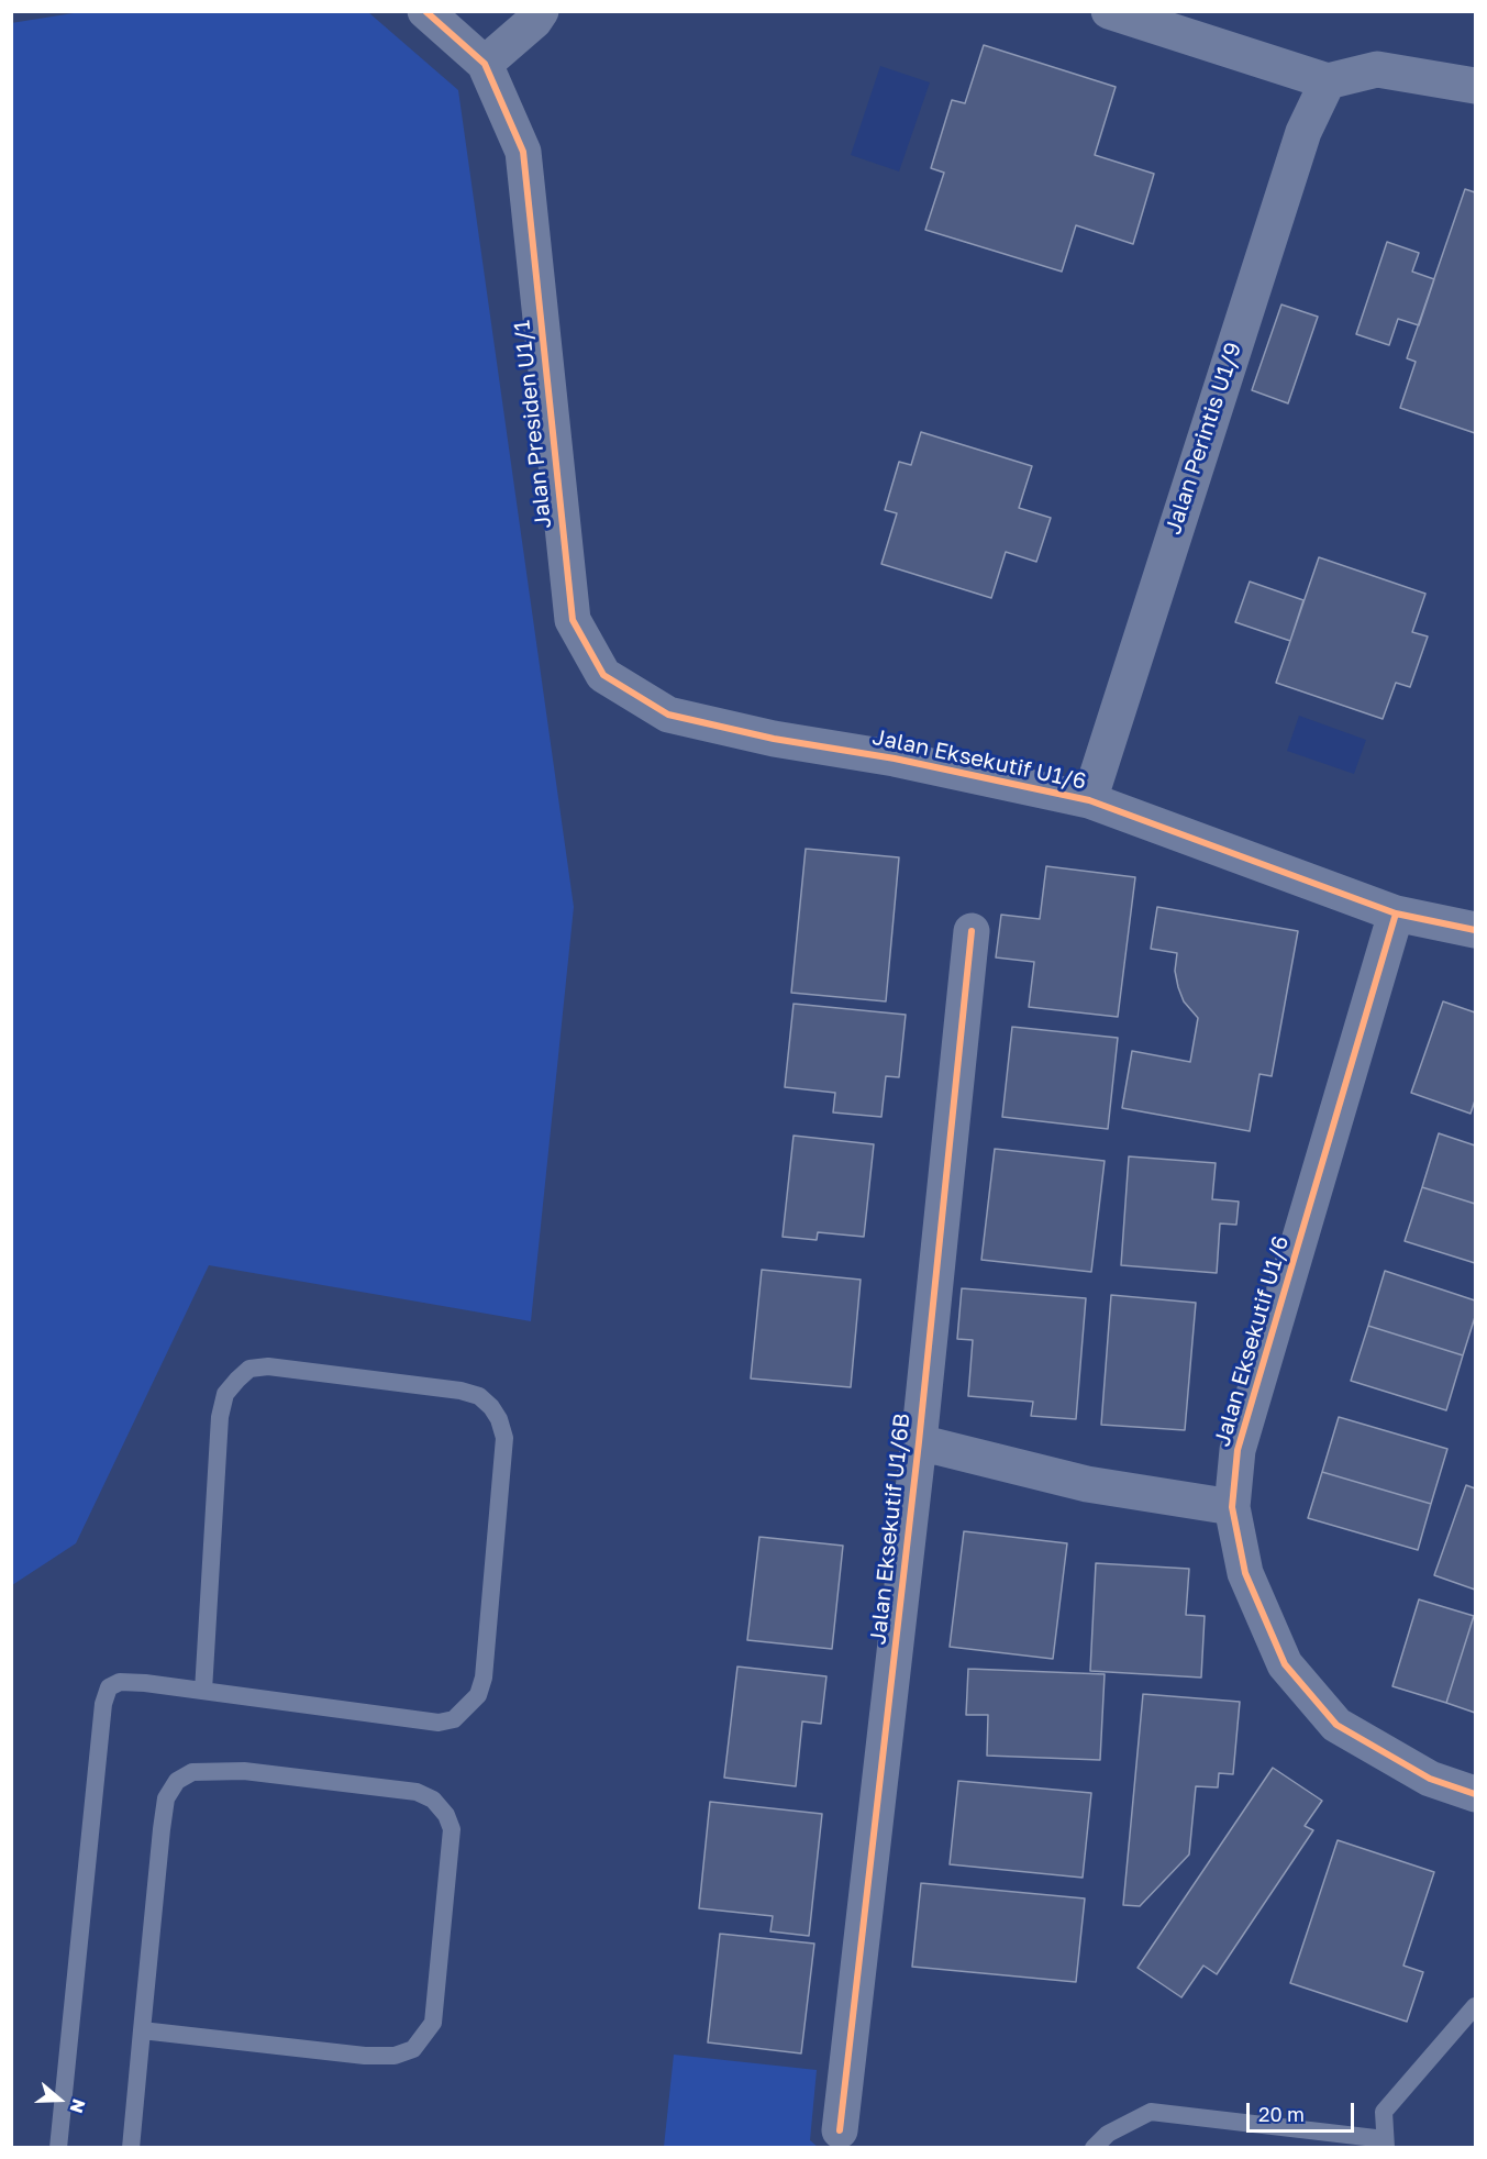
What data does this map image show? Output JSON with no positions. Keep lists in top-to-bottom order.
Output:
{
  "streets": {
    "street": [
      "Jalan Presiden U1/1",
      "Jalan Perintis U1/9",
      "Jalan Eksekutif U1/6",
      "Jalan Eksekutif U1/6B"
    ]
  },
  "crossings": [
    ["Jalan Presiden U1/1", "Jalan Eksekutif U1/6"],
    ["Jalan Perintis U1/9", "Jalan Eksekutif U1/6"]
  ],
  "scale_bar": "20 m",
  "north": "right"
}
